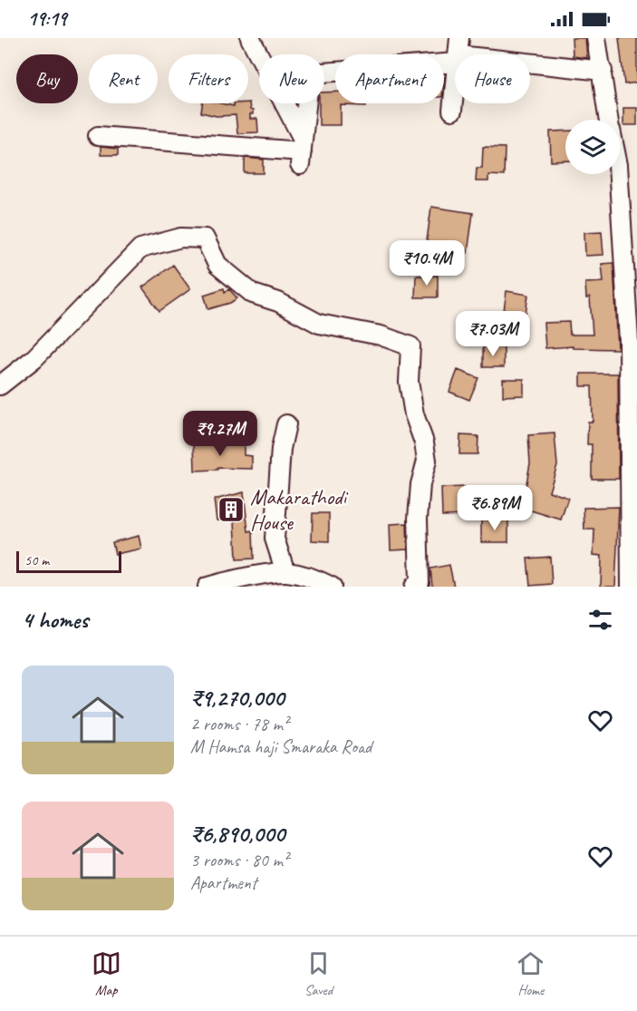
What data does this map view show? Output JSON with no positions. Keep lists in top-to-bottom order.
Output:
{
  "places": {
    "building": ["Makarathodi House"]
  },
  "scale_bar": "50 m",
  "page": {
    "status": "19:19",
    "chip": [
      "Buy",
      "Rent",
      "Filters",
      "New",
      "Apartment",
      "House"
    ],
    "price": [
      "₹10.4M",
      "₹7.03M",
      "₹9.27M",
      "₹6.89M"
    ],
    "scale": "50 m",
    "heading": "4 homes",
    "list": [
      {
        "name": "₹9,270,000",
        "note": "2 rooms · 78 m² · M Hamsa haji Smaraka Road"
      },
      {
        "name": "₹6,890,000",
        "note": "3 rooms · 80 m² · Apartment"
      }
    ],
    "tabs": ["Map", "Saved", "Home"]
  }
}
